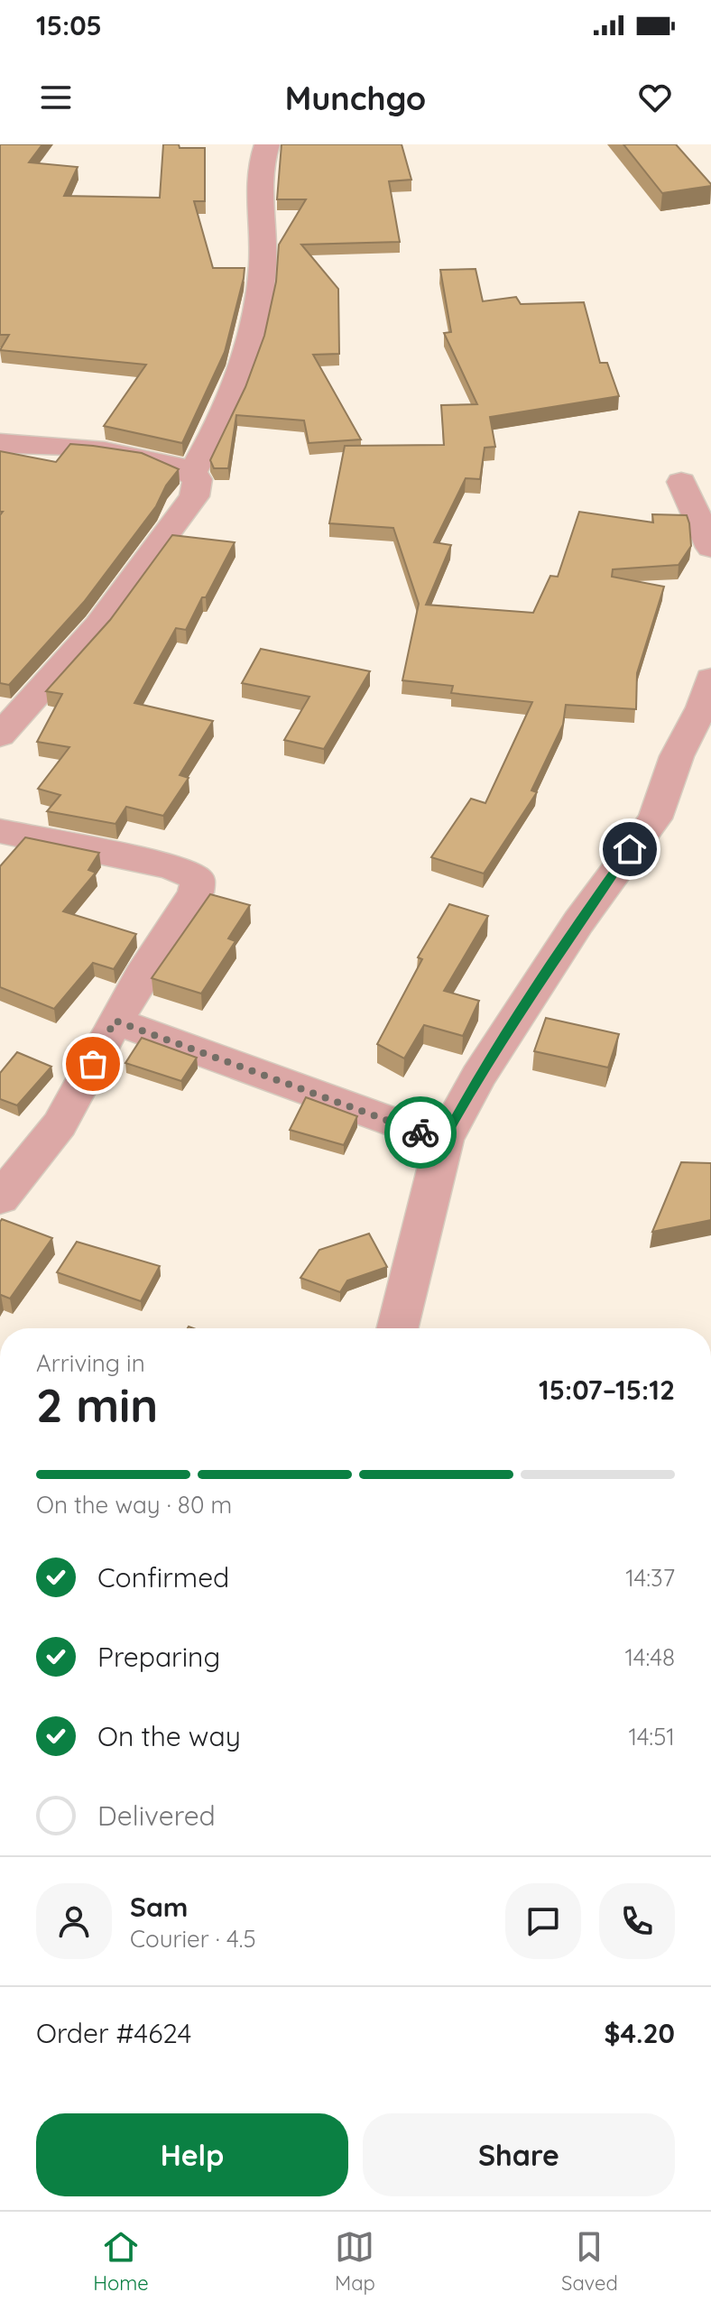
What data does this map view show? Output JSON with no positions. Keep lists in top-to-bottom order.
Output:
{
  "page": {
    "status": "15:05",
    "header": "Munchgo",
    "heading": ["2 min", "Arriving in", "15:07–15:12"],
    "panel": [
      "Sam",
      "Courier · 4.5",
      "Order #4624",
      "$4.20"
    ],
    "bar": "On the way · 80 m",
    "list": [
      ["Confirmed", "14:37"],
      ["Preparing", "14:48"],
      ["On the way", "14:51"],
      "Delivered"
    ],
    "buttons": ["Help", "Share"],
    "tabs": ["Home", "Map", "Saved"]
  }
}
